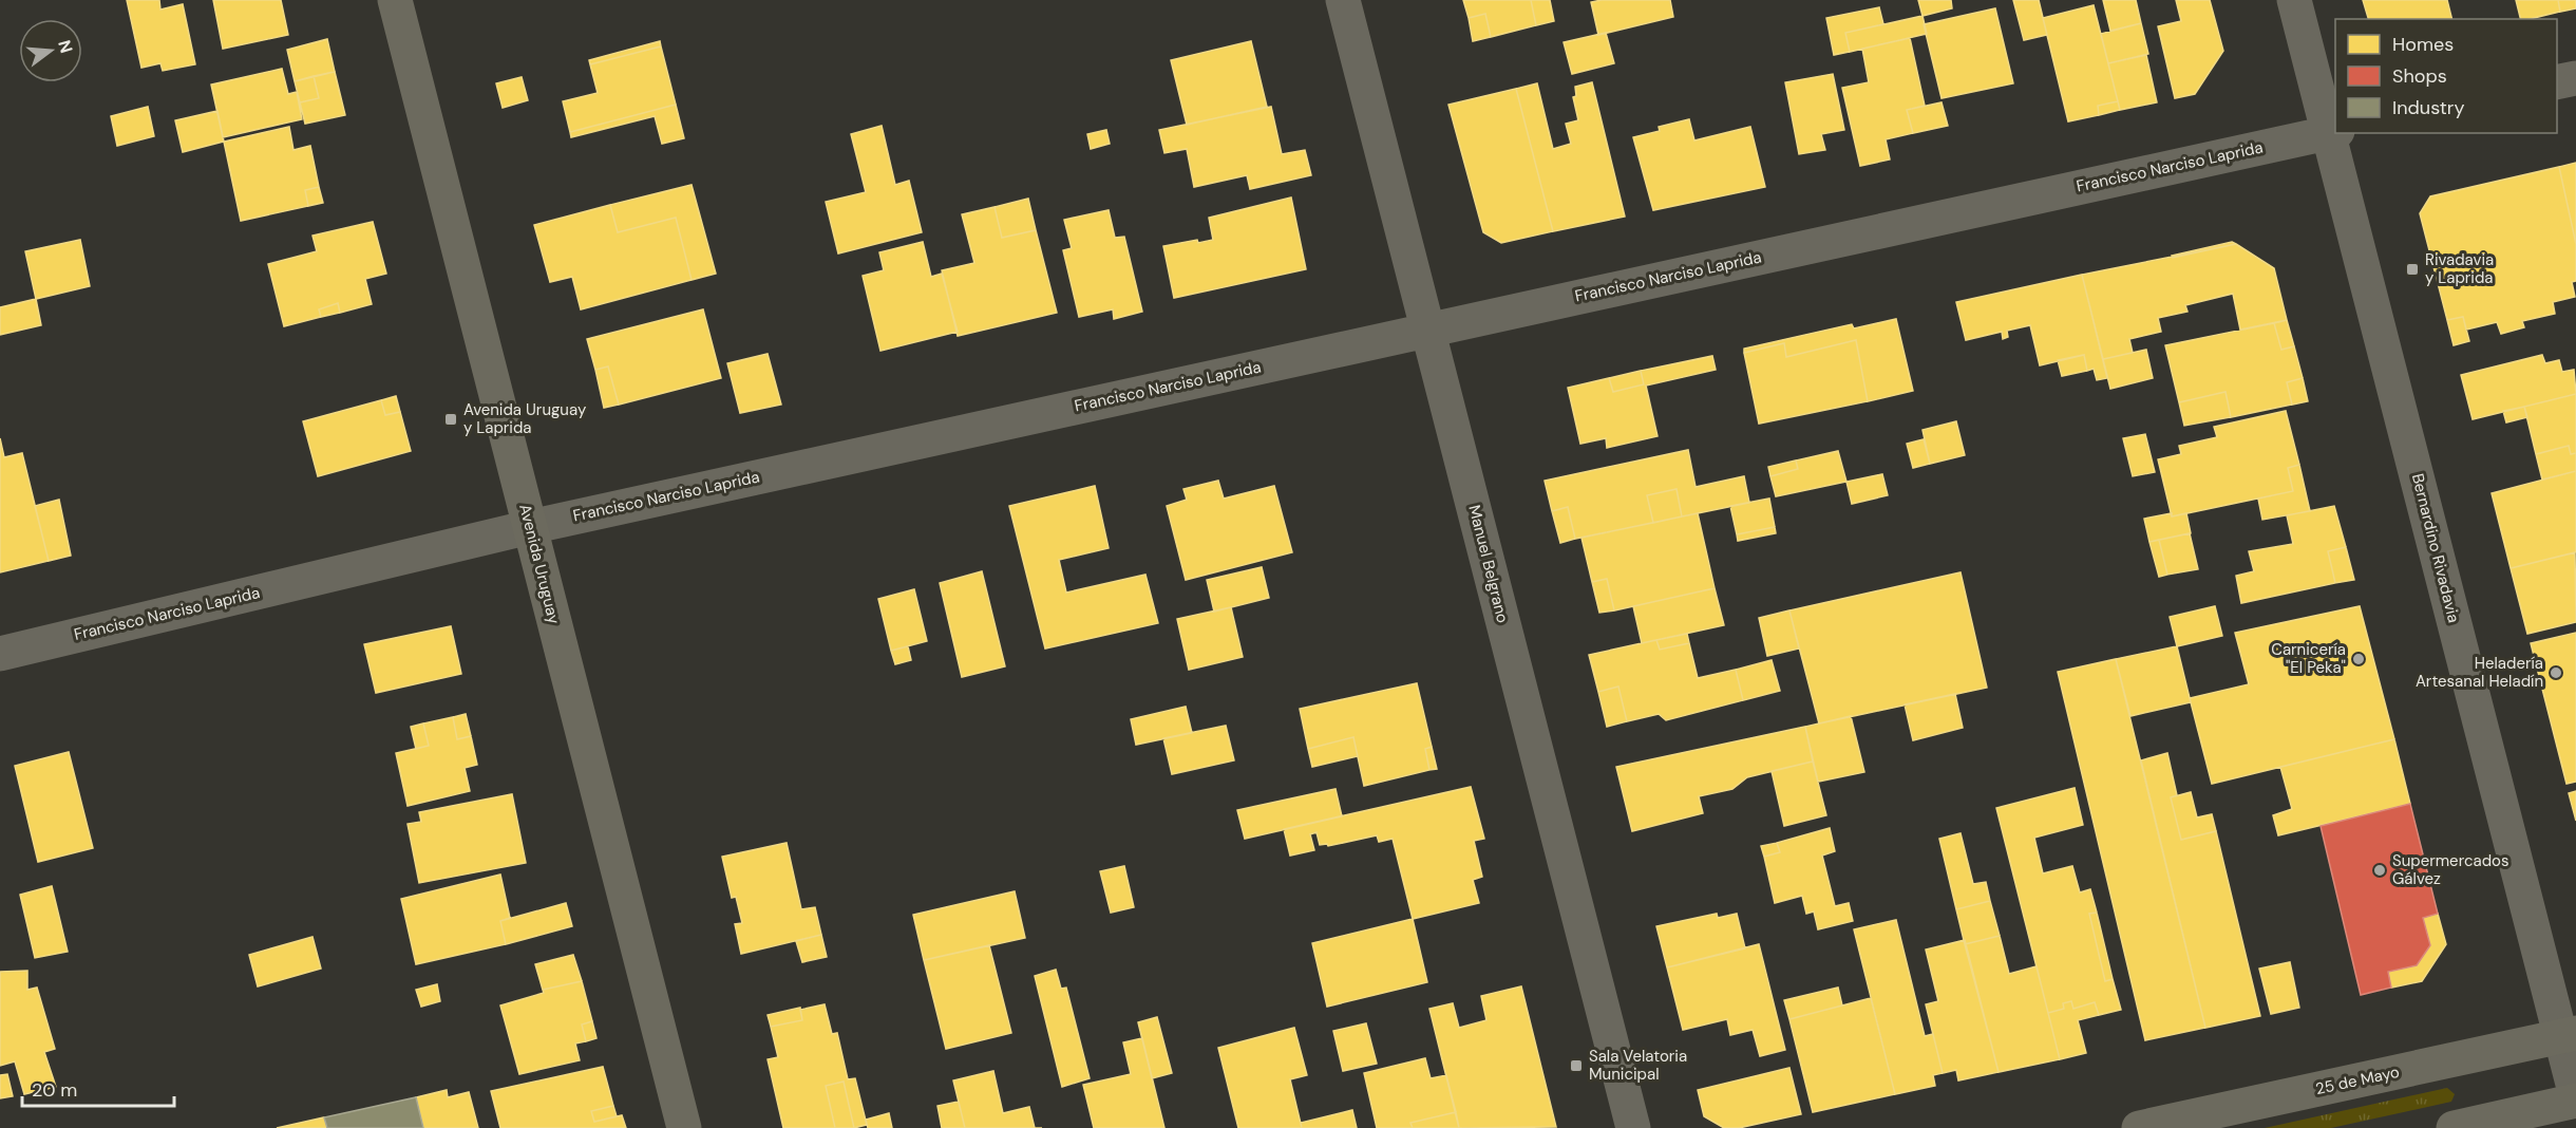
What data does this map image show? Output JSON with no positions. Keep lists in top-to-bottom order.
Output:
{
  "streets": {
    "main road": ["Avenida Uruguay", "25 de Mayo"],
    "street": ["Francisco Narciso Laprida", "Bernardino Rivadavia", "Manuel Belgrano"]
  },
  "crossings": [
    ["Francisco Narciso Laprida", "Bernardino Rivadavia"],
    ["Francisco Narciso Laprida", "Avenida Uruguay"],
    ["Francisco Narciso Laprida", "Manuel Belgrano"],
    ["Bernardino Rivadavia", "25 de Mayo"]
  ],
  "places": {
    "transit": ["Rivadavia y Laprida", "Avenida Uruguay y Laprida", "Sala Velatoria Municipal"],
    "other": ["Carnicería \"El Peka\"", "Heladería Artesanal Heladín", "Supermercados Gálvez"]
  },
  "legend": ["Homes", "Shops", "Industry"],
  "scale_bar": "20 m",
  "north": "right"
}
